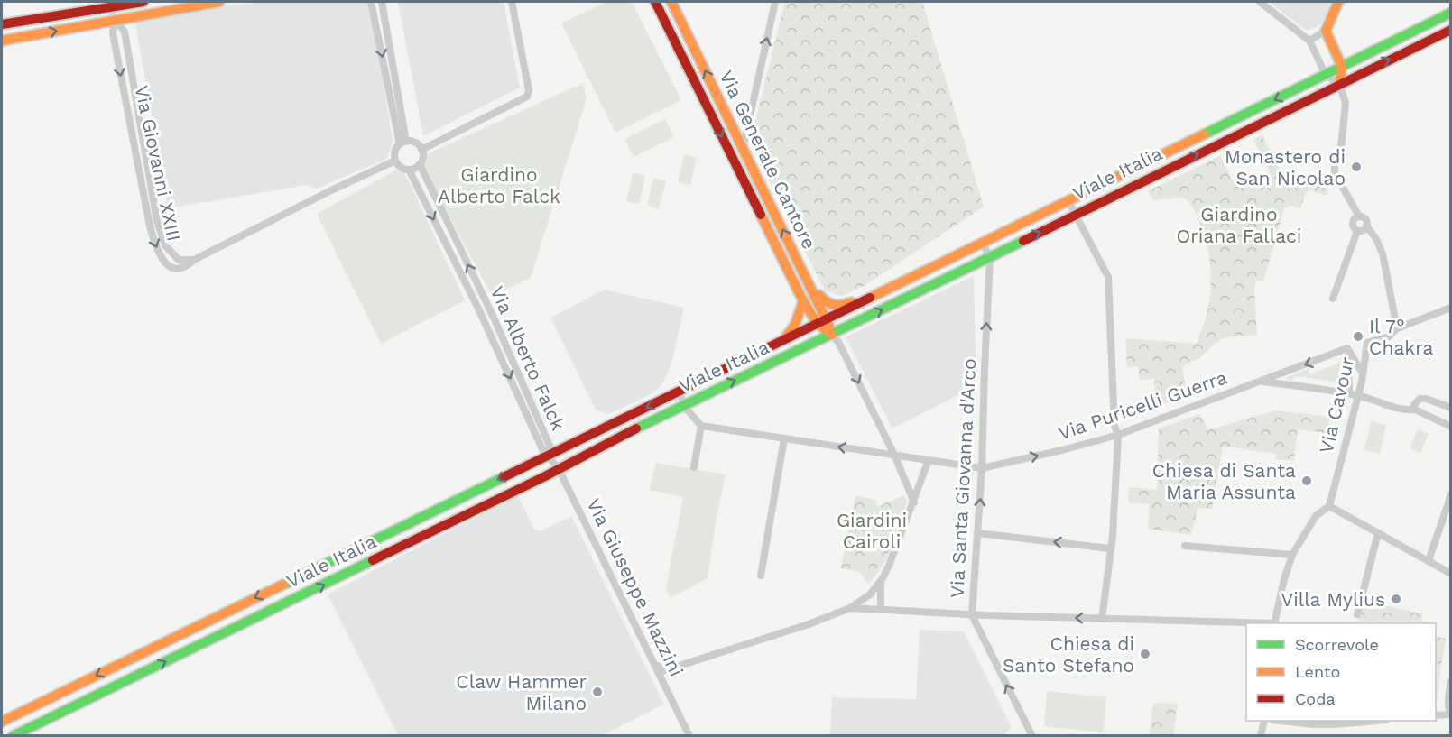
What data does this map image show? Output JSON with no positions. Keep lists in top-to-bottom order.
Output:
{
  "streets": {
    "main road": ["Via Generale Cantore", "Via Giovanni XXIII", "Viale Italia"],
    "street": [
      "Via Alberto Falck",
      "Via Puricelli Guerra",
      "Via Cavour",
      "Via Santa Giovanna d'Arco",
      "Via Giuseppe Mazzini"
    ]
  },
  "crossings": [
    ["Via Generale Cantore", "Viale Italia"],
    ["Via Generale Cantore", "Via Puricelli Guerra"],
    ["Via Giovanni XXIII", "Via Alberto Falck"],
    ["Viale Italia", "Via Alberto Falck"],
    ["Viale Italia", "Via Santa Giovanna d'Arco"],
    ["Viale Italia", "Via Giuseppe Mazzini"],
    ["Via Alberto Falck", "Via Giuseppe Mazzini"],
    ["Via Puricelli Guerra", "Via Cavour"],
    ["Via Puricelli Guerra", "Via Santa Giovanna d'Arco"]
  ],
  "one_way": ["Via Giovanni XXIII", "Via Santa Giovanna d'Arco"],
  "parks": ["Giardino Alberto Falck", "Giardino Oriana Fallaci", "Giardini Cairoli"],
  "places": [
    "Monastero di San Nicolao",
    "Il 7° Chakra",
    "Chiesa di Santa Maria Assunta",
    "Villa Mylius",
    "Chiesa di Santo Stefano",
    "Claw Hammer Milano"
  ],
  "legend": ["Scorrevole", "Lento", "Coda"]
}
